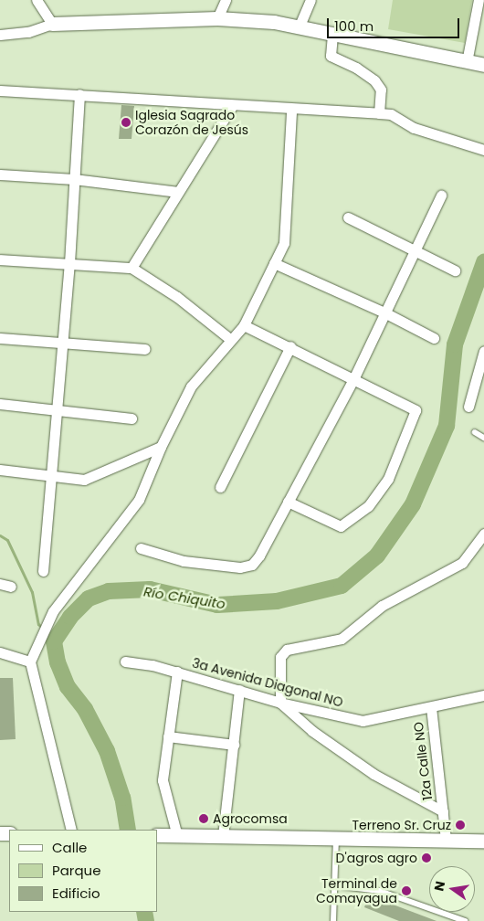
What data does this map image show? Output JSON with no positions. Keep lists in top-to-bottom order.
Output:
{
  "streets": {
    "street": ["3a Avenida Diagonal NO", "12a Calle NO"]
  },
  "crossings": [
    ["3a Avenida Diagonal NO", "12a Calle NO"]
  ],
  "water": ["Río Chiquito"],
  "places": [
    "Iglesia Sagrado Corazón de Jesús",
    "Agrocomsa",
    "Terreno Sr. Cruz",
    "D'agros agro",
    "Terminal de Comayagua"
  ],
  "legend": ["Calle", "Parque", "Edificio"],
  "scale_bar": "100 m",
  "north": "left"
}
